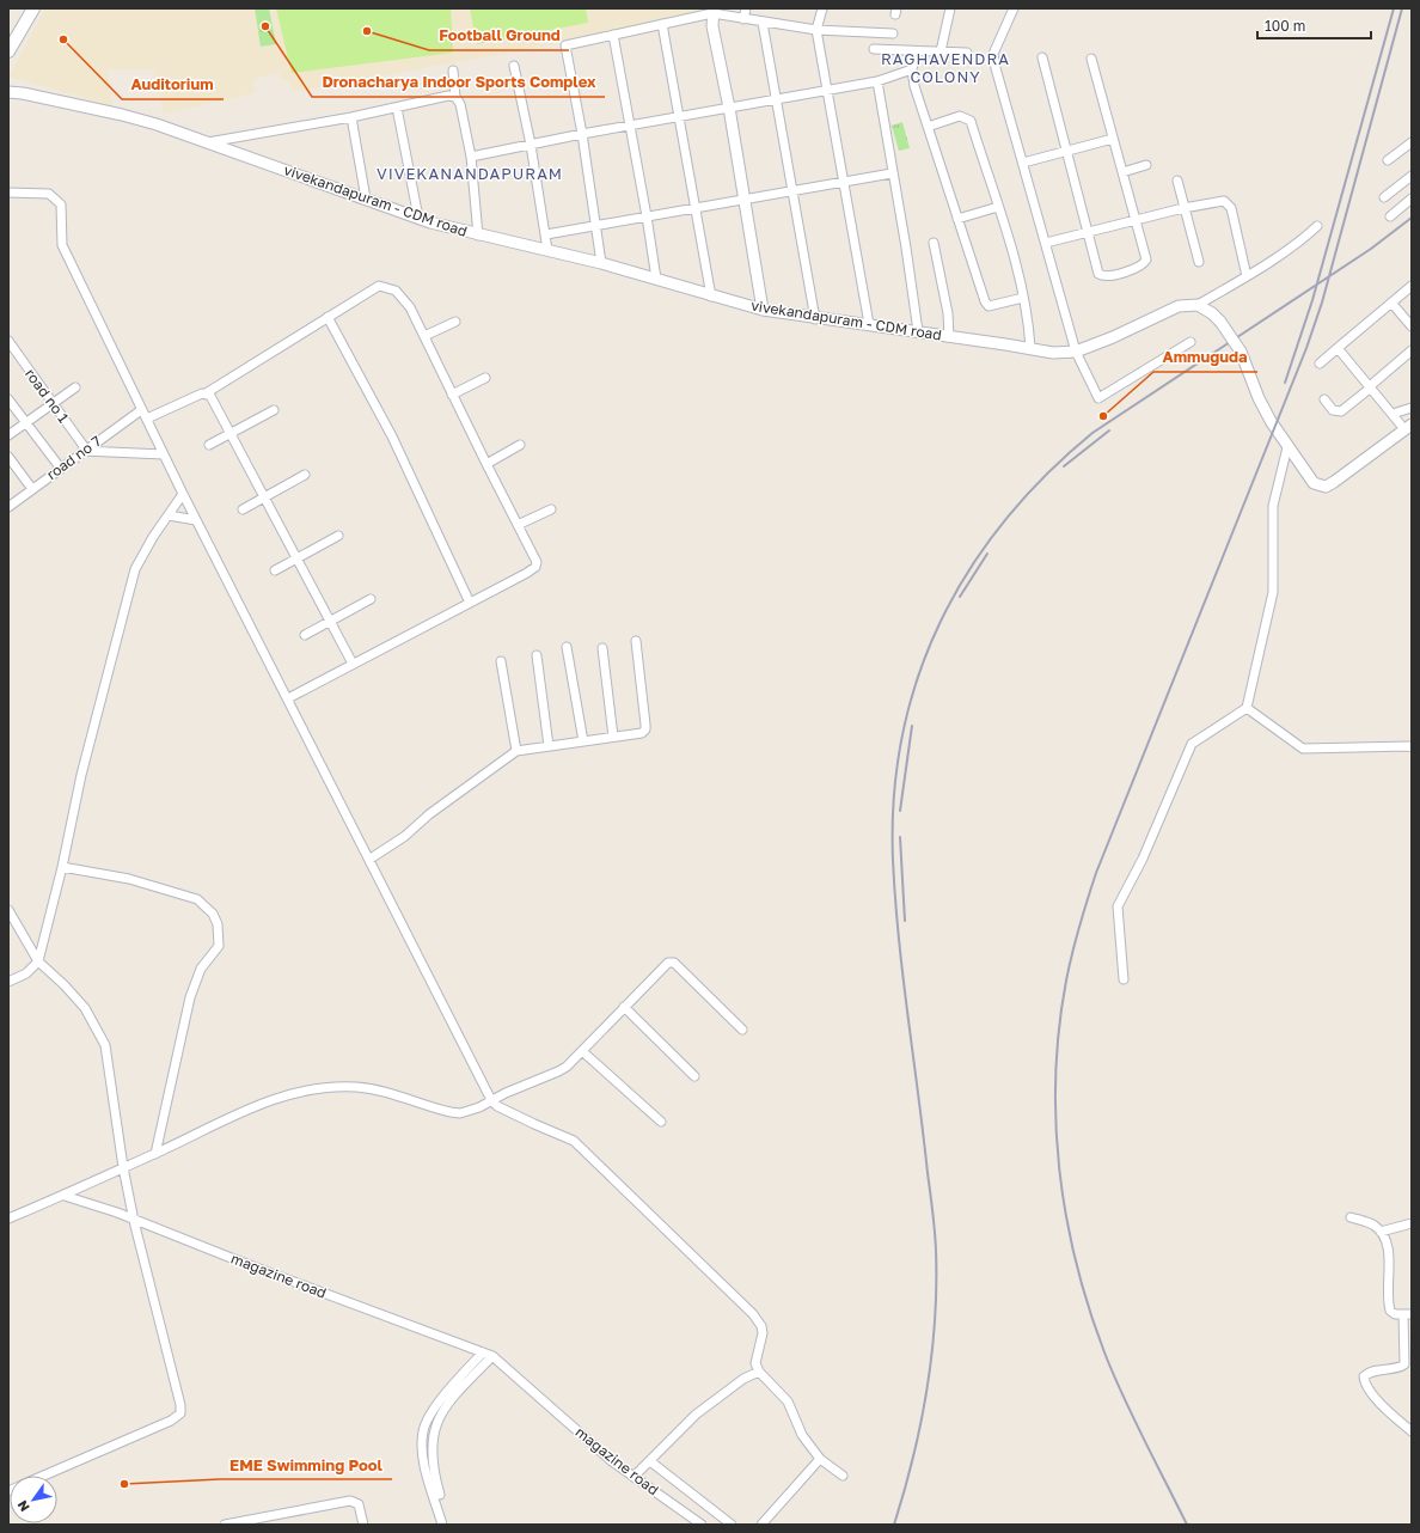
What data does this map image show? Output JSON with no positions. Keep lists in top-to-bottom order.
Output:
{
  "streets": {
    "street": [
      "vivekandapuram - CDM road",
      "road no 1",
      "road no 7",
      "magazine road"
    ]
  },
  "crossings": [
    ["road no 1", "road no 7"]
  ],
  "districts": ["RAGHAVENDRA COLONY", "VIVEKANANDAPURAM"],
  "places": [
    "Dronacharya Indoor Sports Complex",
    "Football Ground",
    "Auditorium",
    "Ammuguda",
    "EME Swimming Pool"
  ],
  "scale_bar": "100 m",
  "north": "bottom left"
}
